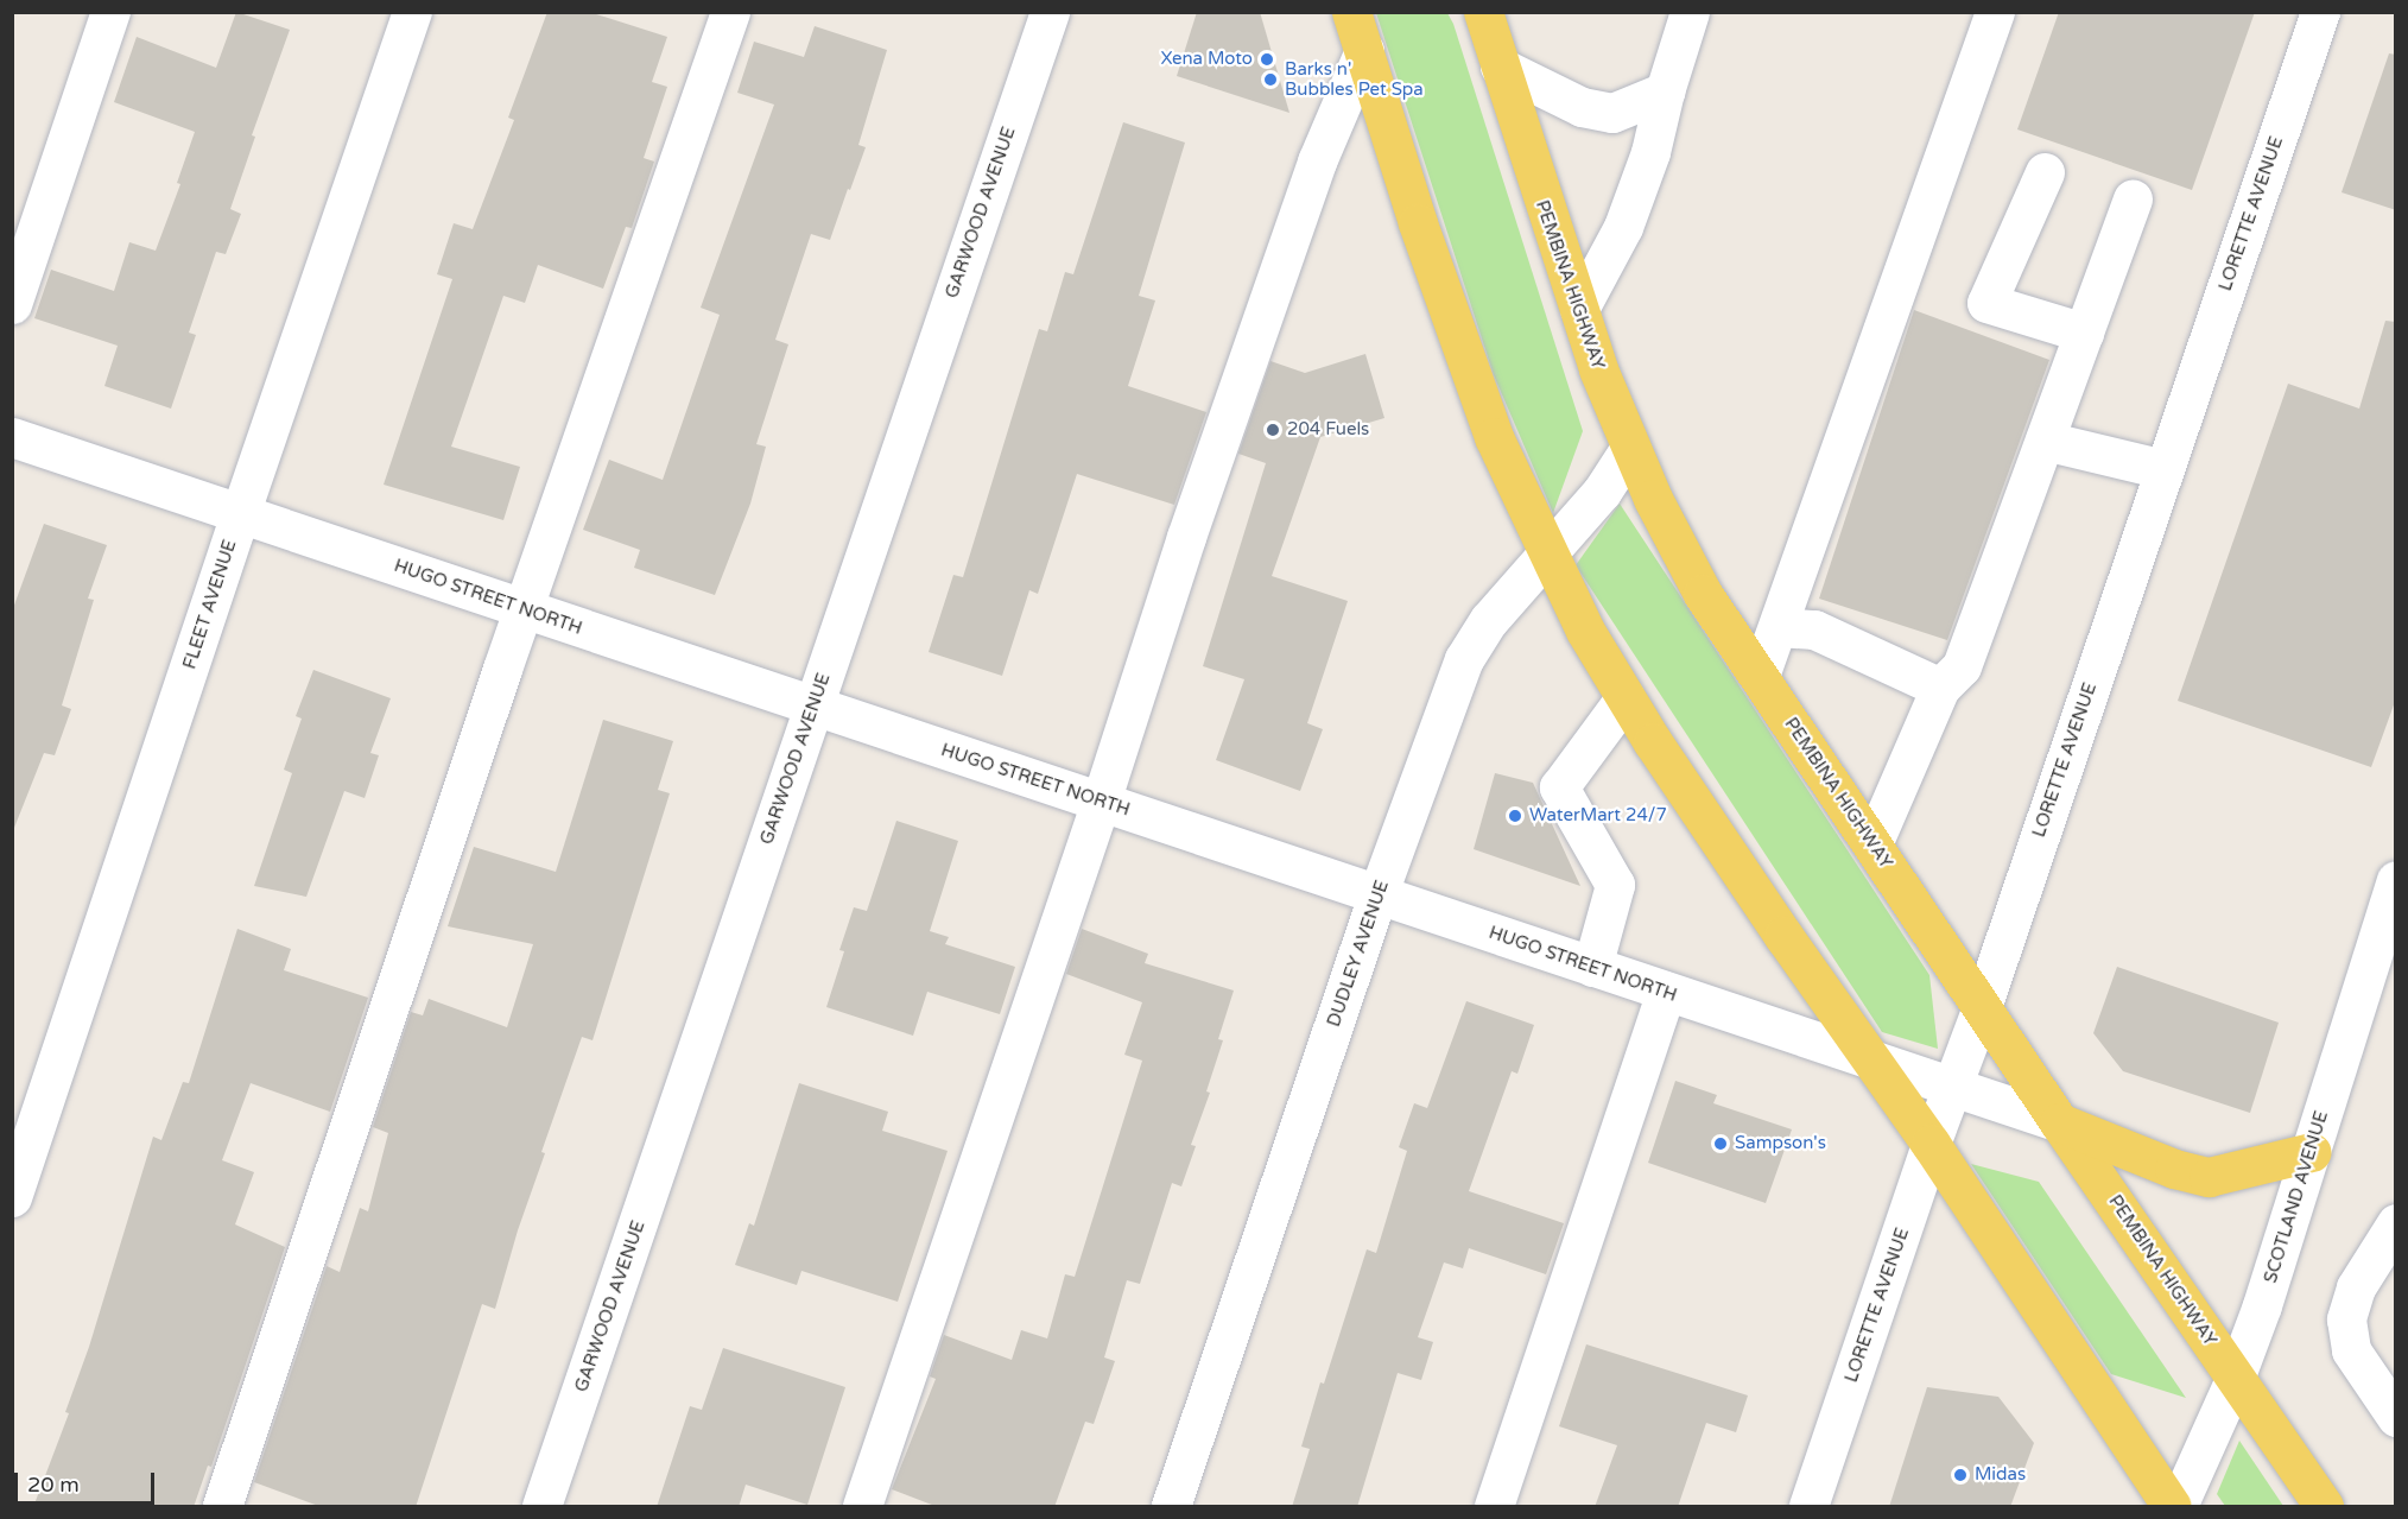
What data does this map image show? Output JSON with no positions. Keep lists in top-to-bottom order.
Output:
{
  "streets": {
    "main road": ["PEMBINA HIGHWAY"],
    "street": [
      "GARWOOD AVENUE",
      "LORETTE AVENUE",
      "HUGO STREET NORTH",
      "FLEET AVENUE",
      "DUDLEY AVENUE",
      "SCOTLAND AVENUE"
    ]
  },
  "crossings": [
    ["GARWOOD AVENUE", "HUGO STREET NORTH"],
    ["LORETTE AVENUE", "PEMBINA HIGHWAY"],
    ["LORETTE AVENUE", "HUGO STREET NORTH"],
    ["PEMBINA HIGHWAY", "HUGO STREET NORTH"],
    ["PEMBINA HIGHWAY", "DUDLEY AVENUE"],
    ["PEMBINA HIGHWAY", "SCOTLAND AVENUE"],
    ["HUGO STREET NORTH", "FLEET AVENUE"],
    ["HUGO STREET NORTH", "DUDLEY AVENUE"]
  ],
  "places": [
    "Xena Moto",
    "Barks n' Bubbles Pet Spa",
    "204 Fuels",
    "WaterMart 24/7",
    "Sampson's",
    "Midas"
  ],
  "scale_bar": "20 m"
}
